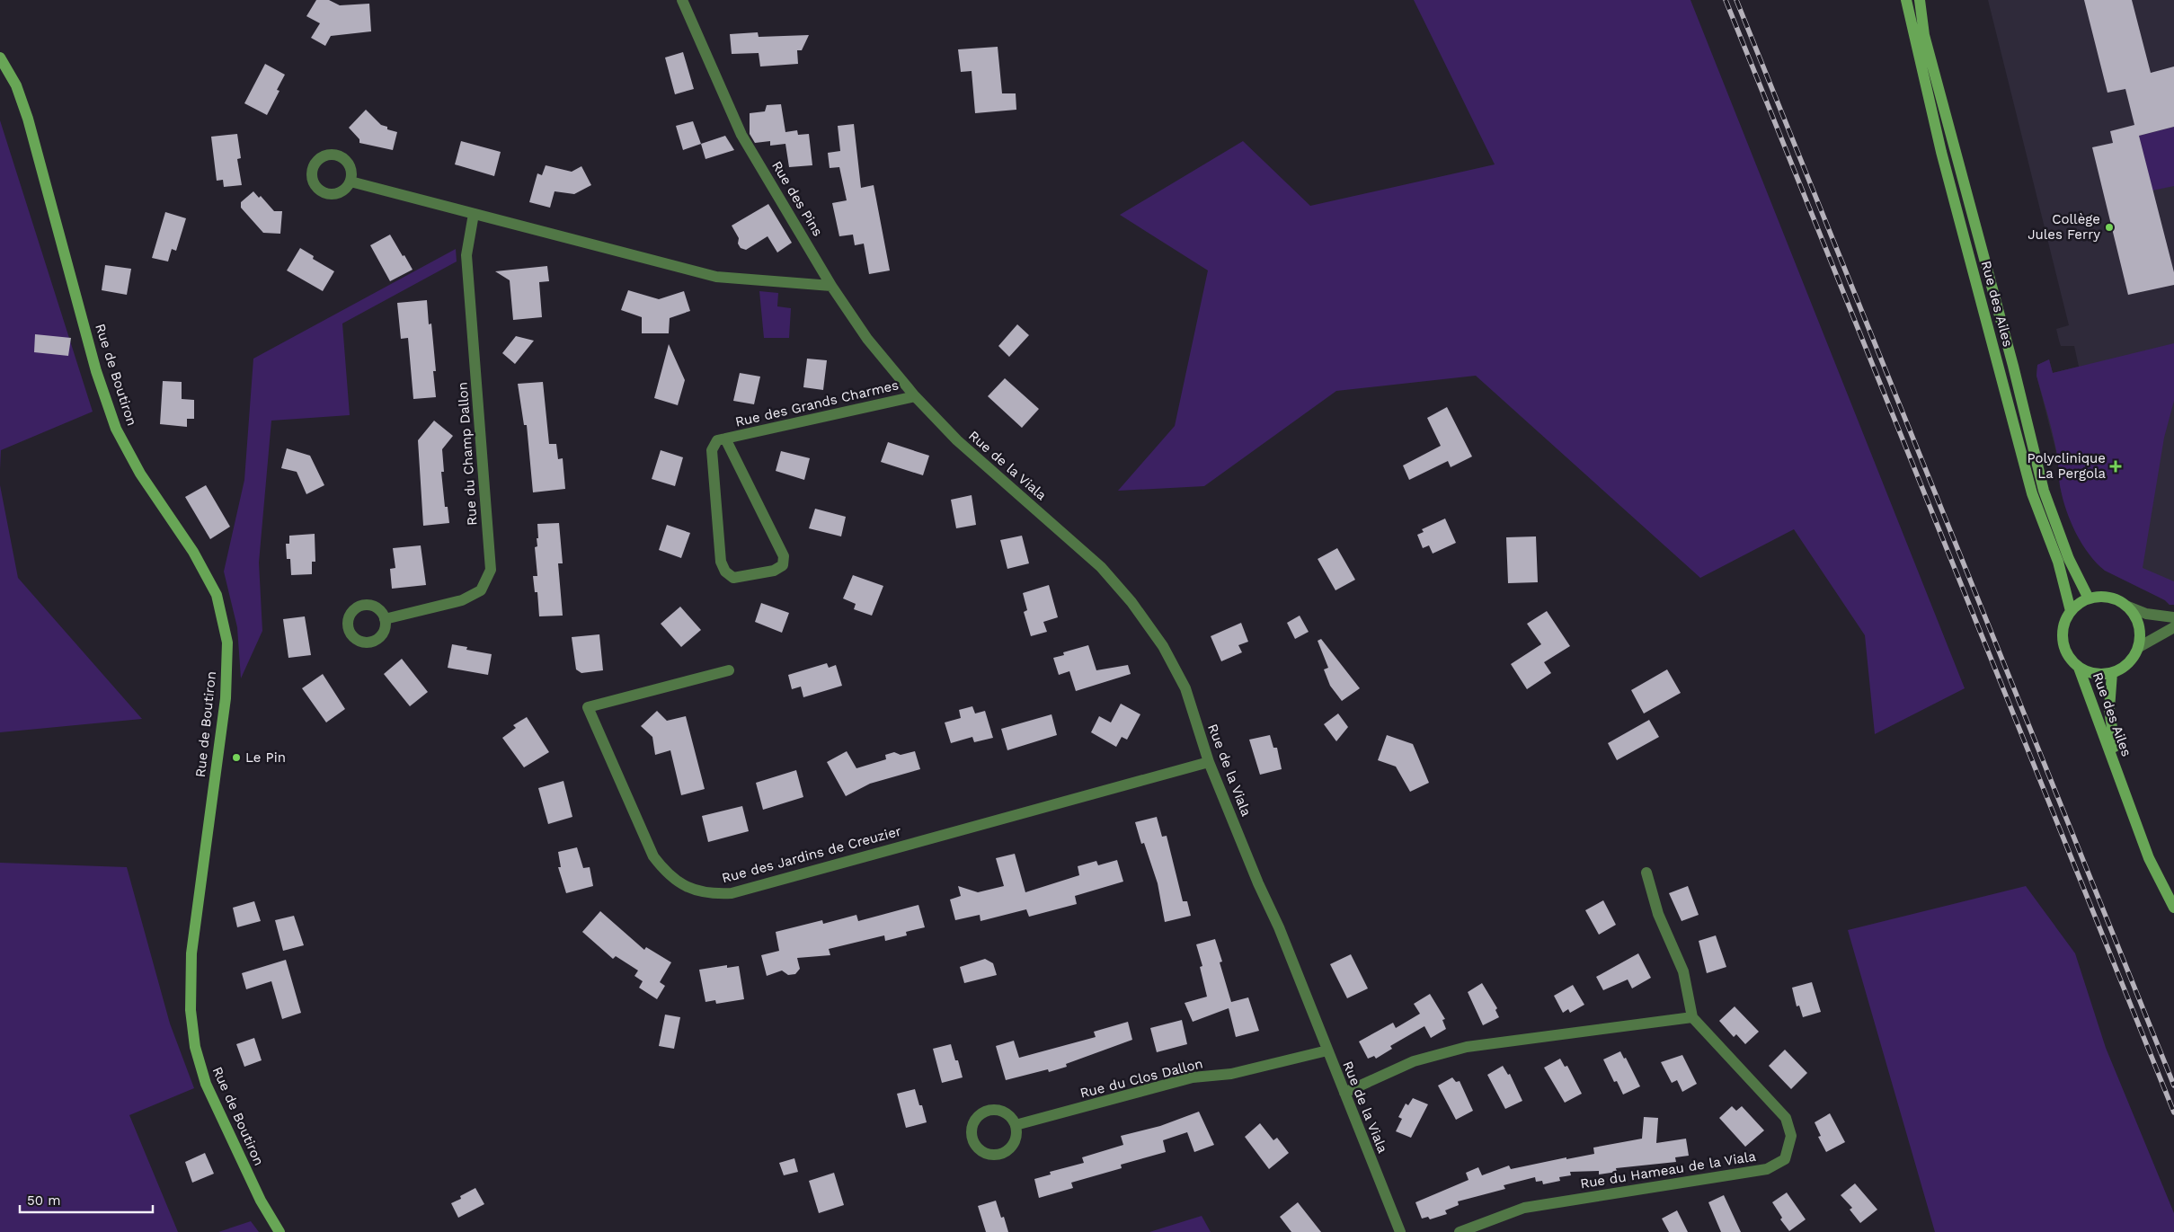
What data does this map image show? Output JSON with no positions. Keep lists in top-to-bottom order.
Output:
{
  "streets": {
    "main road": ["Rue des Ailes", "Rue de Boutiron"],
    "street": [
      "Rue des Pins",
      "Rue des Grands Charmes",
      "Rue du Champ Dallon",
      "Rue de la Viala",
      "Rue des Jardins de Creuzier",
      "Rue du Clos Dallon",
      "Rue du Hameau de la Viala"
    ]
  },
  "crossings": [
    ["Rue des Pins", "Rue des Grands Charmes"],
    ["Rue des Pins", "Rue de la Viala"],
    ["Rue des Grands Charmes", "Rue de la Viala"],
    ["Rue de la Viala", "Rue des Jardins de Creuzier"],
    ["Rue de la Viala", "Rue du Clos Dallon"]
  ],
  "places": {
    "other": ["Collège Jules Ferry", "Le Pin"],
    "health": ["Polyclinique La Pergola"]
  },
  "scale_bar": "50 m"
}
